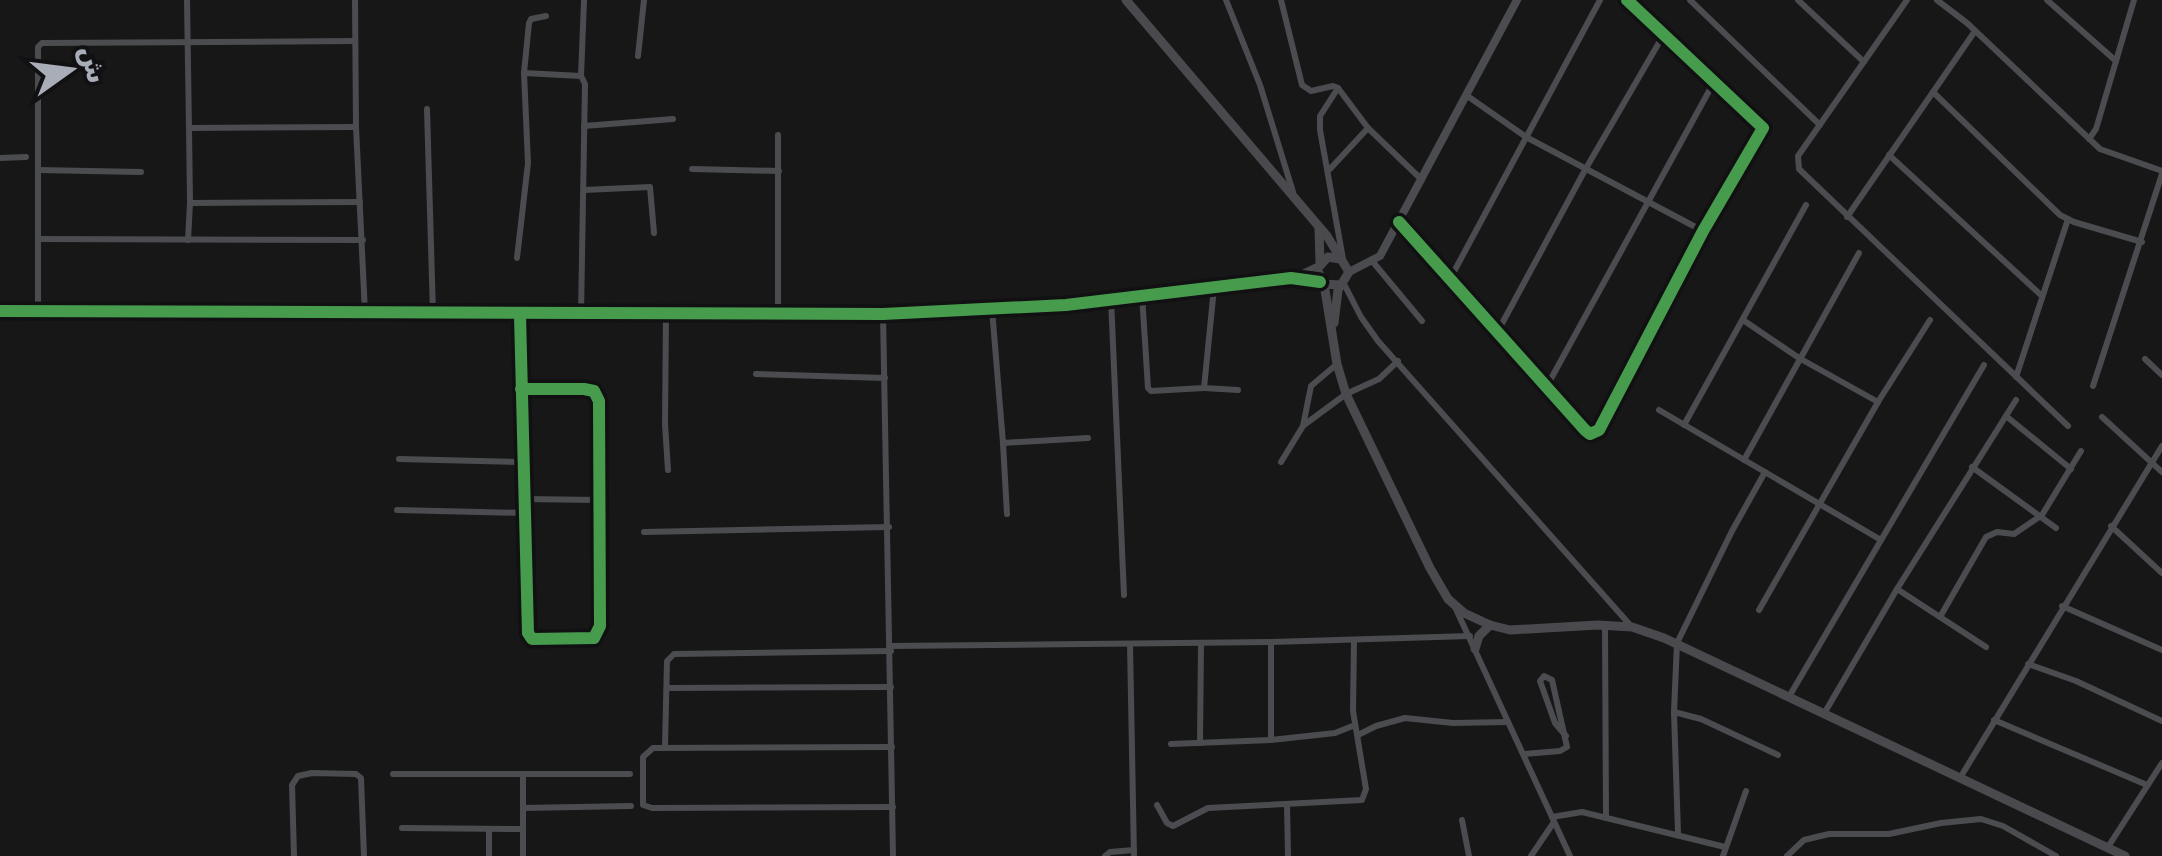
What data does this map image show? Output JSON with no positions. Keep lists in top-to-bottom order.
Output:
{
  "north": "right"
}
